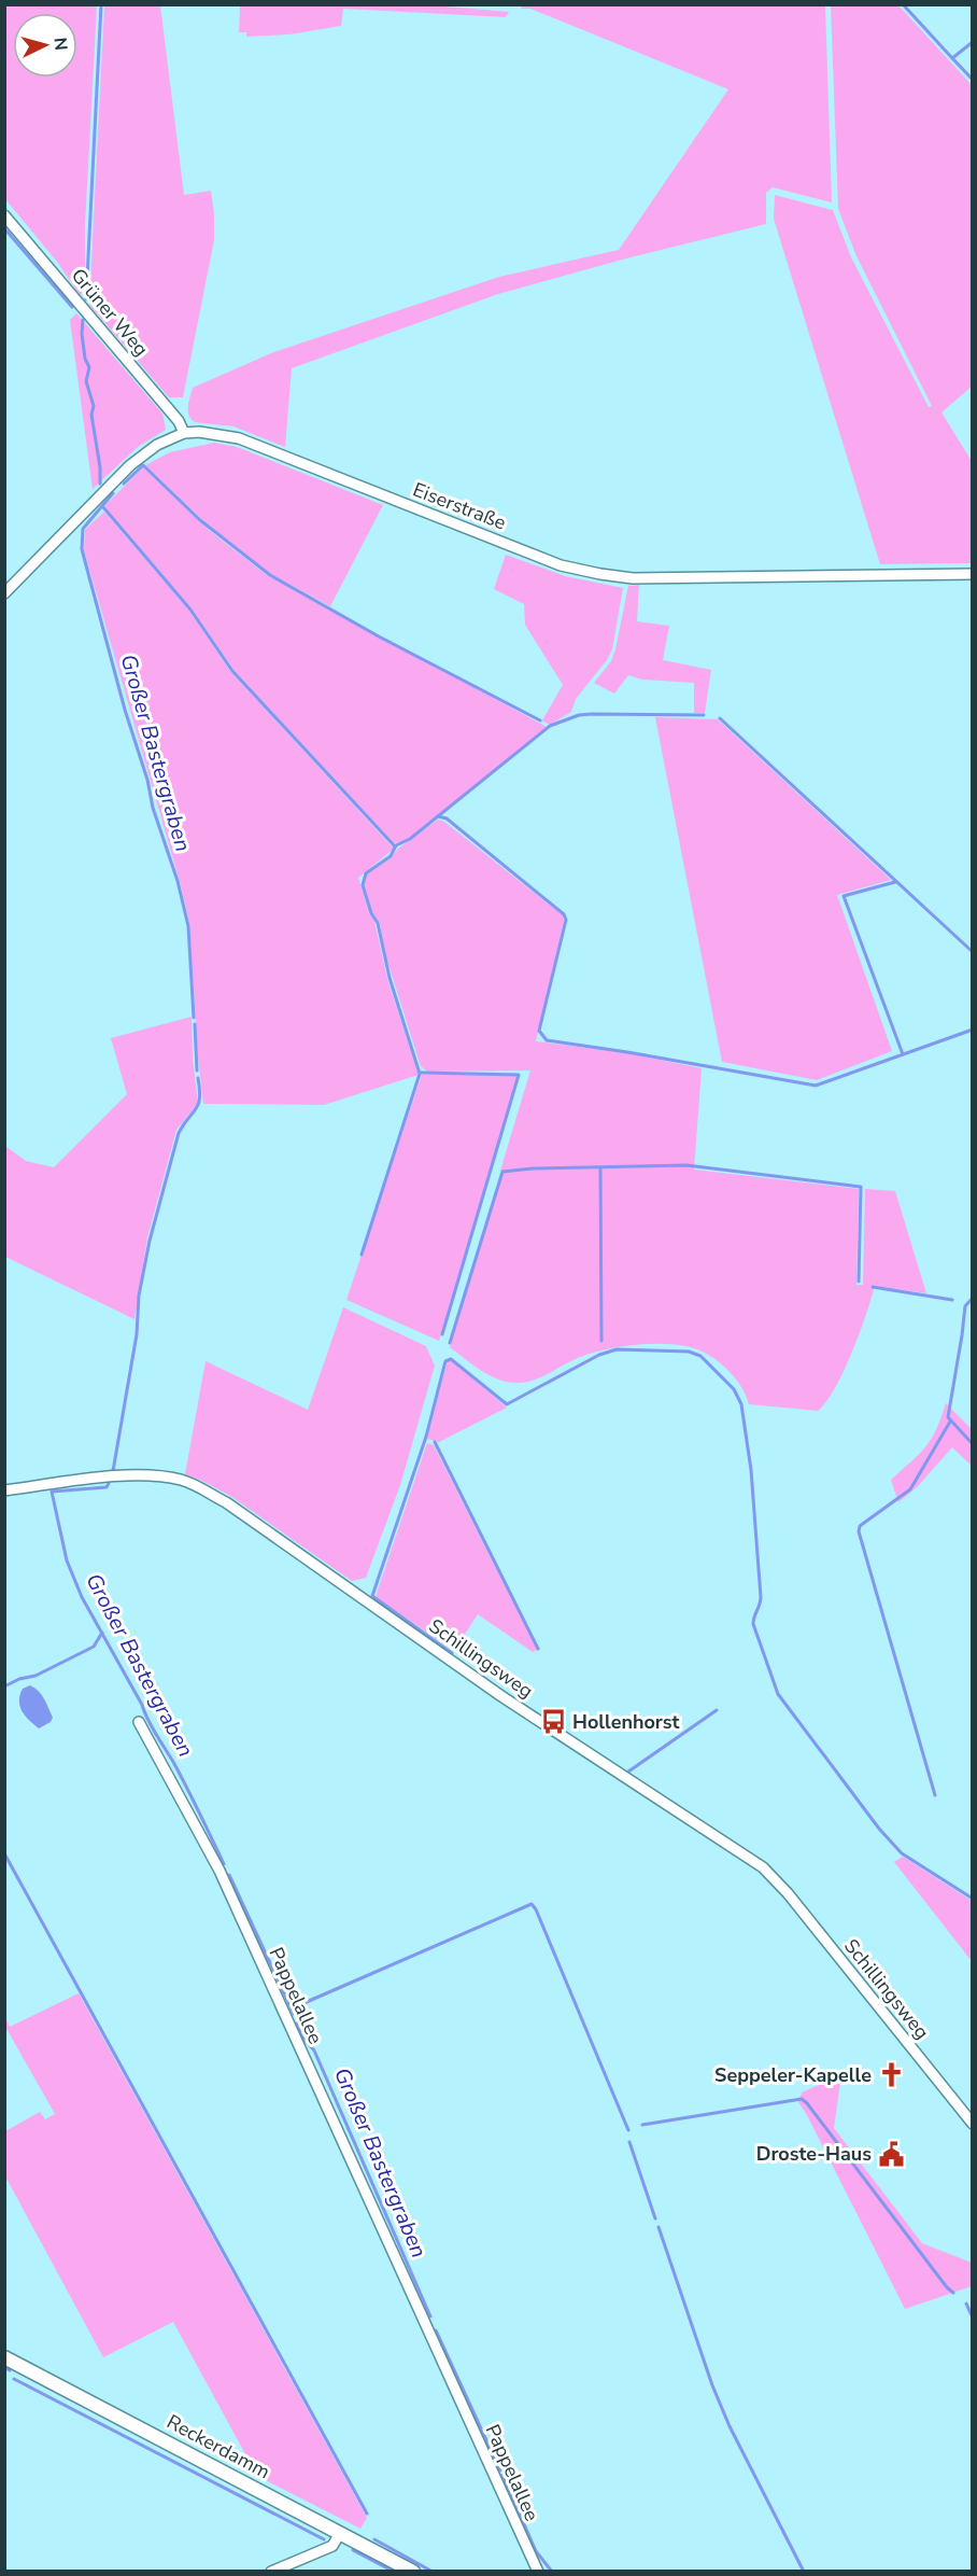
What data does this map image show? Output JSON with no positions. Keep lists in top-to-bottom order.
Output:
{
  "streets": {
    "street": [
      "Grüner Weg",
      "Eiserstraße",
      "Schillingsweg",
      "Pappelallee",
      "Reckerdamm"
    ]
  },
  "crossings": [
    ["Grüner Weg", "Eiserstraße"]
  ],
  "water": ["Großer Bastergraben"],
  "places": {
    "bus stop": ["Hollenhorst"],
    "church": ["Seppeler-Kapelle"],
    "public building": ["Droste-Haus"]
  },
  "north": "right"
}
